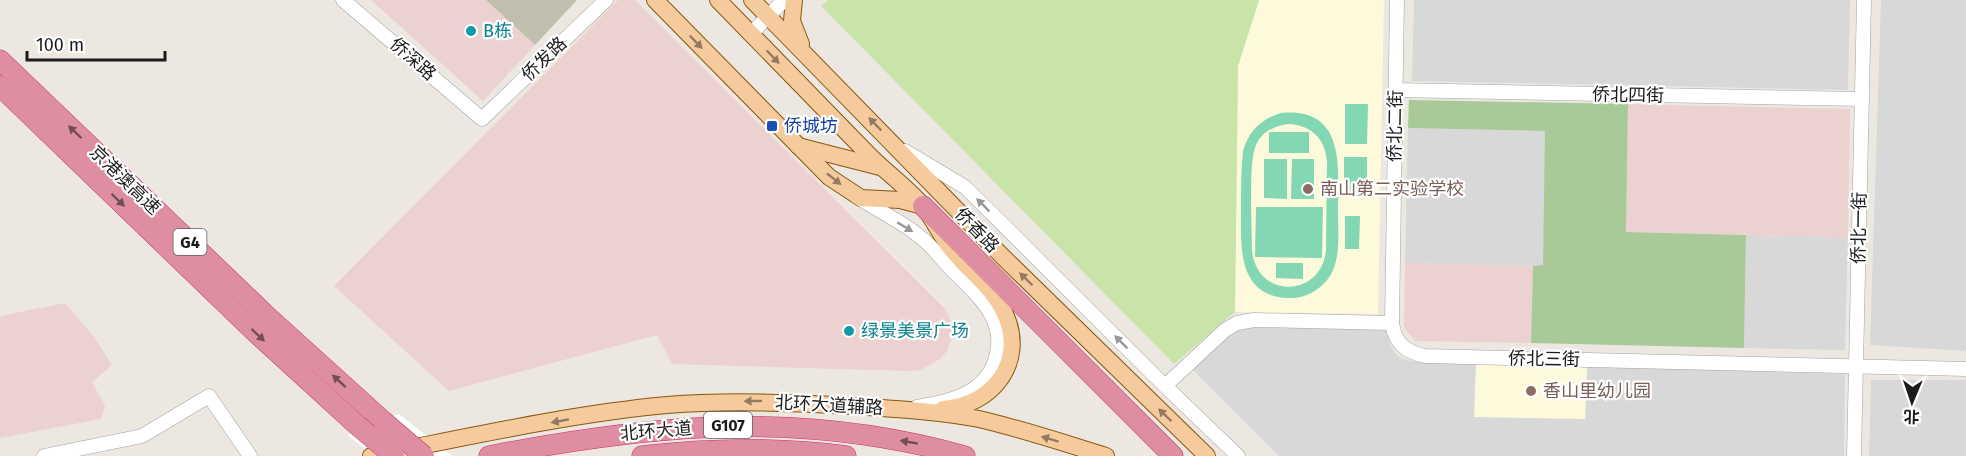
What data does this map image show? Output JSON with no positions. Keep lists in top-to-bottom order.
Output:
{
  "streets": {
    "highway": [
      "京港澳高速",
      "G4",
      "G107",
      "北环大道"
    ],
    "main road": ["侨香路", "北环大道辅路"],
    "street": [
      "侨深路",
      "侨发路",
      "侨北四街",
      "侨北二街",
      "侨北一街",
      "侨北三街"
    ]
  },
  "crossings": [
    ["侨深路", "侨发路"],
    ["侨北四街", "侨北二街"],
    ["侨北四街", "侨北一街"],
    ["侨北二街", "侨北三街"],
    ["侨北一街", "侨北三街"]
  ],
  "one_way": ["北环大道辅路"],
  "places": {
    "other": [
      "B栋",
      "南山第二实验学校",
      "绿景美景广场",
      "香山里幼儿园"
    ],
    "transit": ["侨城坊"]
  },
  "scale_bar": "100 m",
  "north": "bottom"
}
